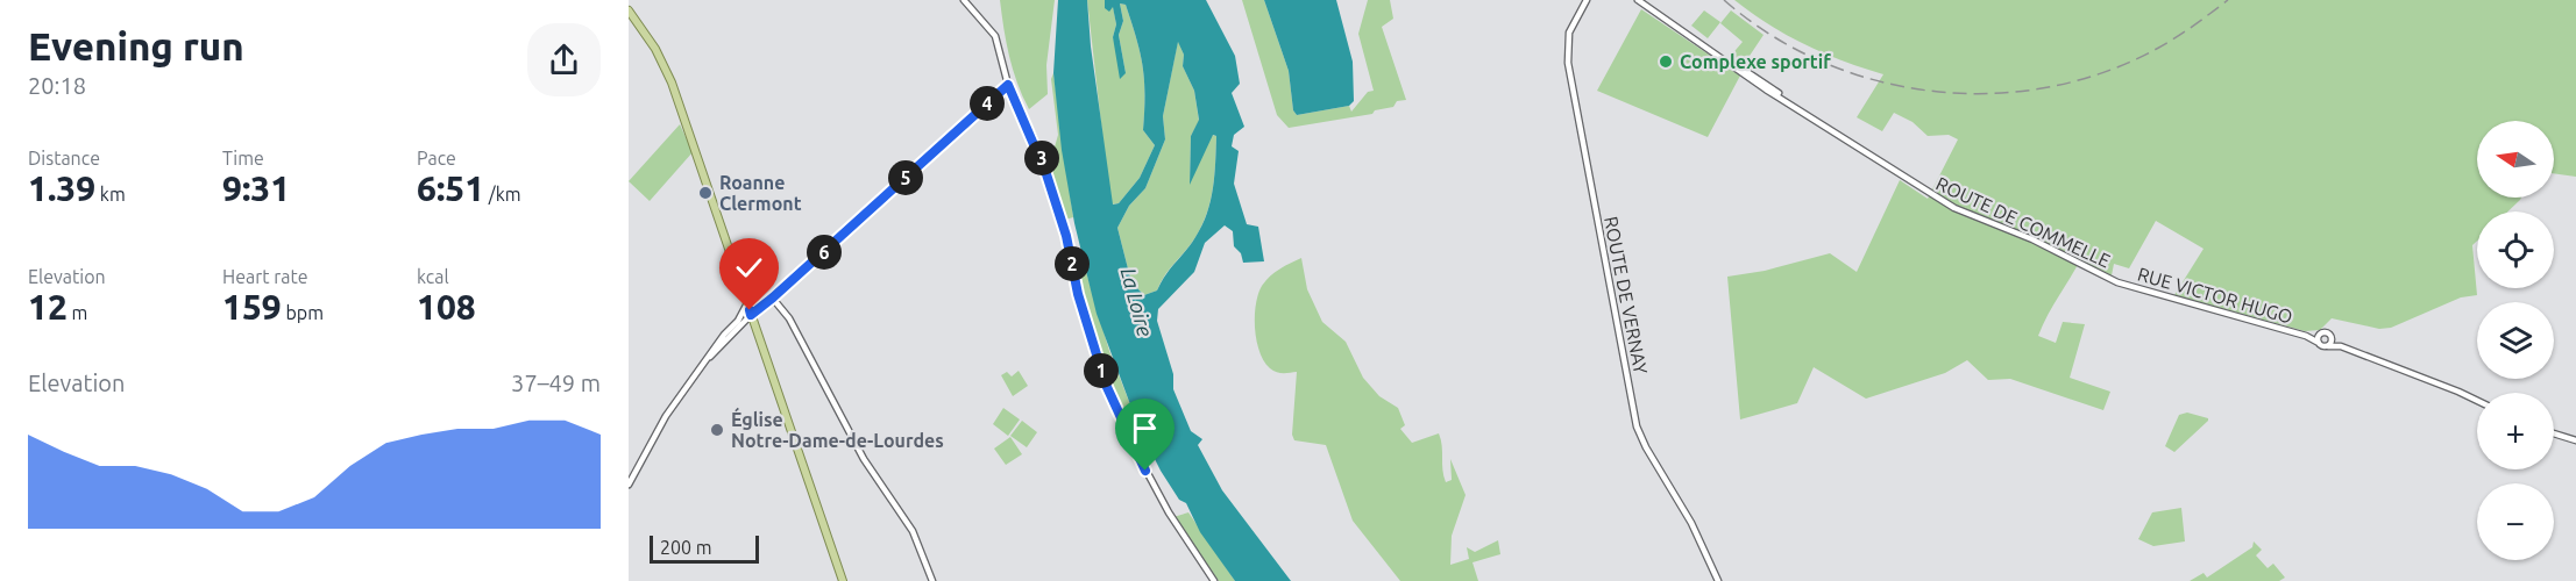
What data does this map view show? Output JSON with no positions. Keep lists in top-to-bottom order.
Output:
{
  "streets": {
    "street": ["ROUTE DE COMMELLE", "ROUTE DE VERNAY", "RUE VICTOR HUGO"]
  },
  "crossings": [
    ["ROUTE DE COMMELLE", "RUE VICTOR HUGO"]
  ],
  "water": ["La Loire"],
  "places": ["Complexe sportif", "Roanne Clermont", "Église Notre-Dame-de-Lourdes"],
  "scale_bar": "200 m",
  "north": "left",
  "page": {
    "heading": ["Evening run", "20:18"],
    "pins": [
      "4",
      "3",
      "5",
      "6",
      "2",
      "1"
    ],
    "stats": [
      ["Distance", "1.39 km"],
      ["Time", "9:31"],
      ["Pace", "6:51 /km"],
      ["Elevation", "12 m"],
      ["Heart rate", "159 bpm"],
      ["kcal", "108"]
    ],
    "map_buttons": ["+", "−"],
    "chart": ["Elevation", "37–49 m"],
    "scale": "200 m"
  }
}
